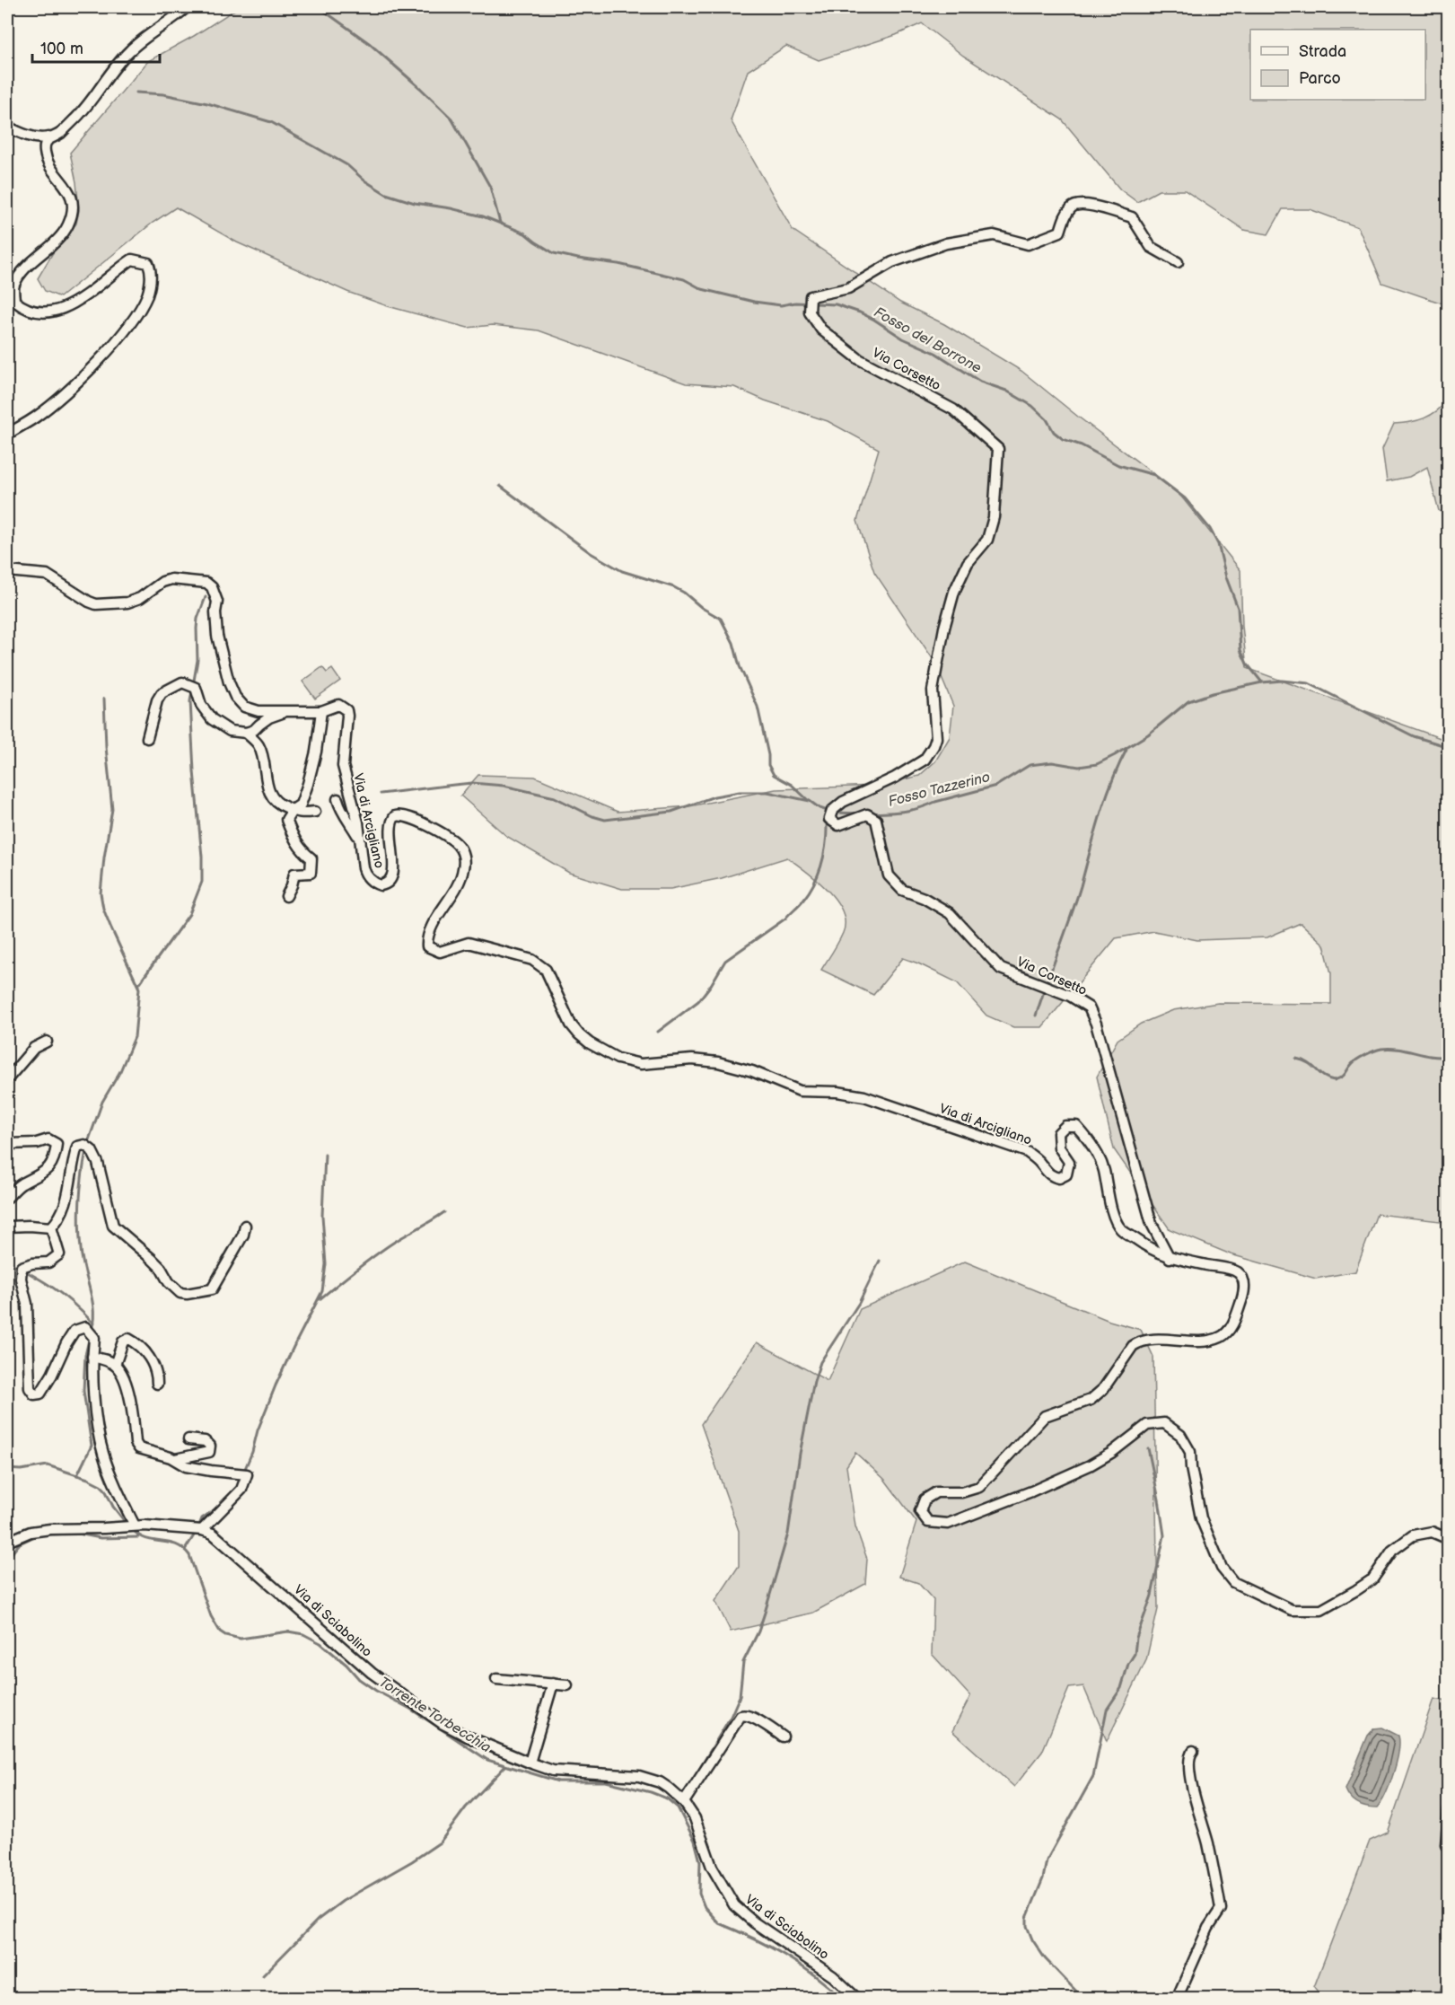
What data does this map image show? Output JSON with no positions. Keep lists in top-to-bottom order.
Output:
{
  "streets": {
    "street": ["Via Corsetto", "Via di Arcigliano", "Via di Sciabolino"]
  },
  "crossings": [
    ["Via Corsetto", "Via di Arcigliano"]
  ],
  "water": ["Fosso del Borrone", "Fosso Tazzerino", "Torrente Torbecchia"],
  "legend": ["Strada", "Parco"],
  "scale_bar": "100 m"
}
